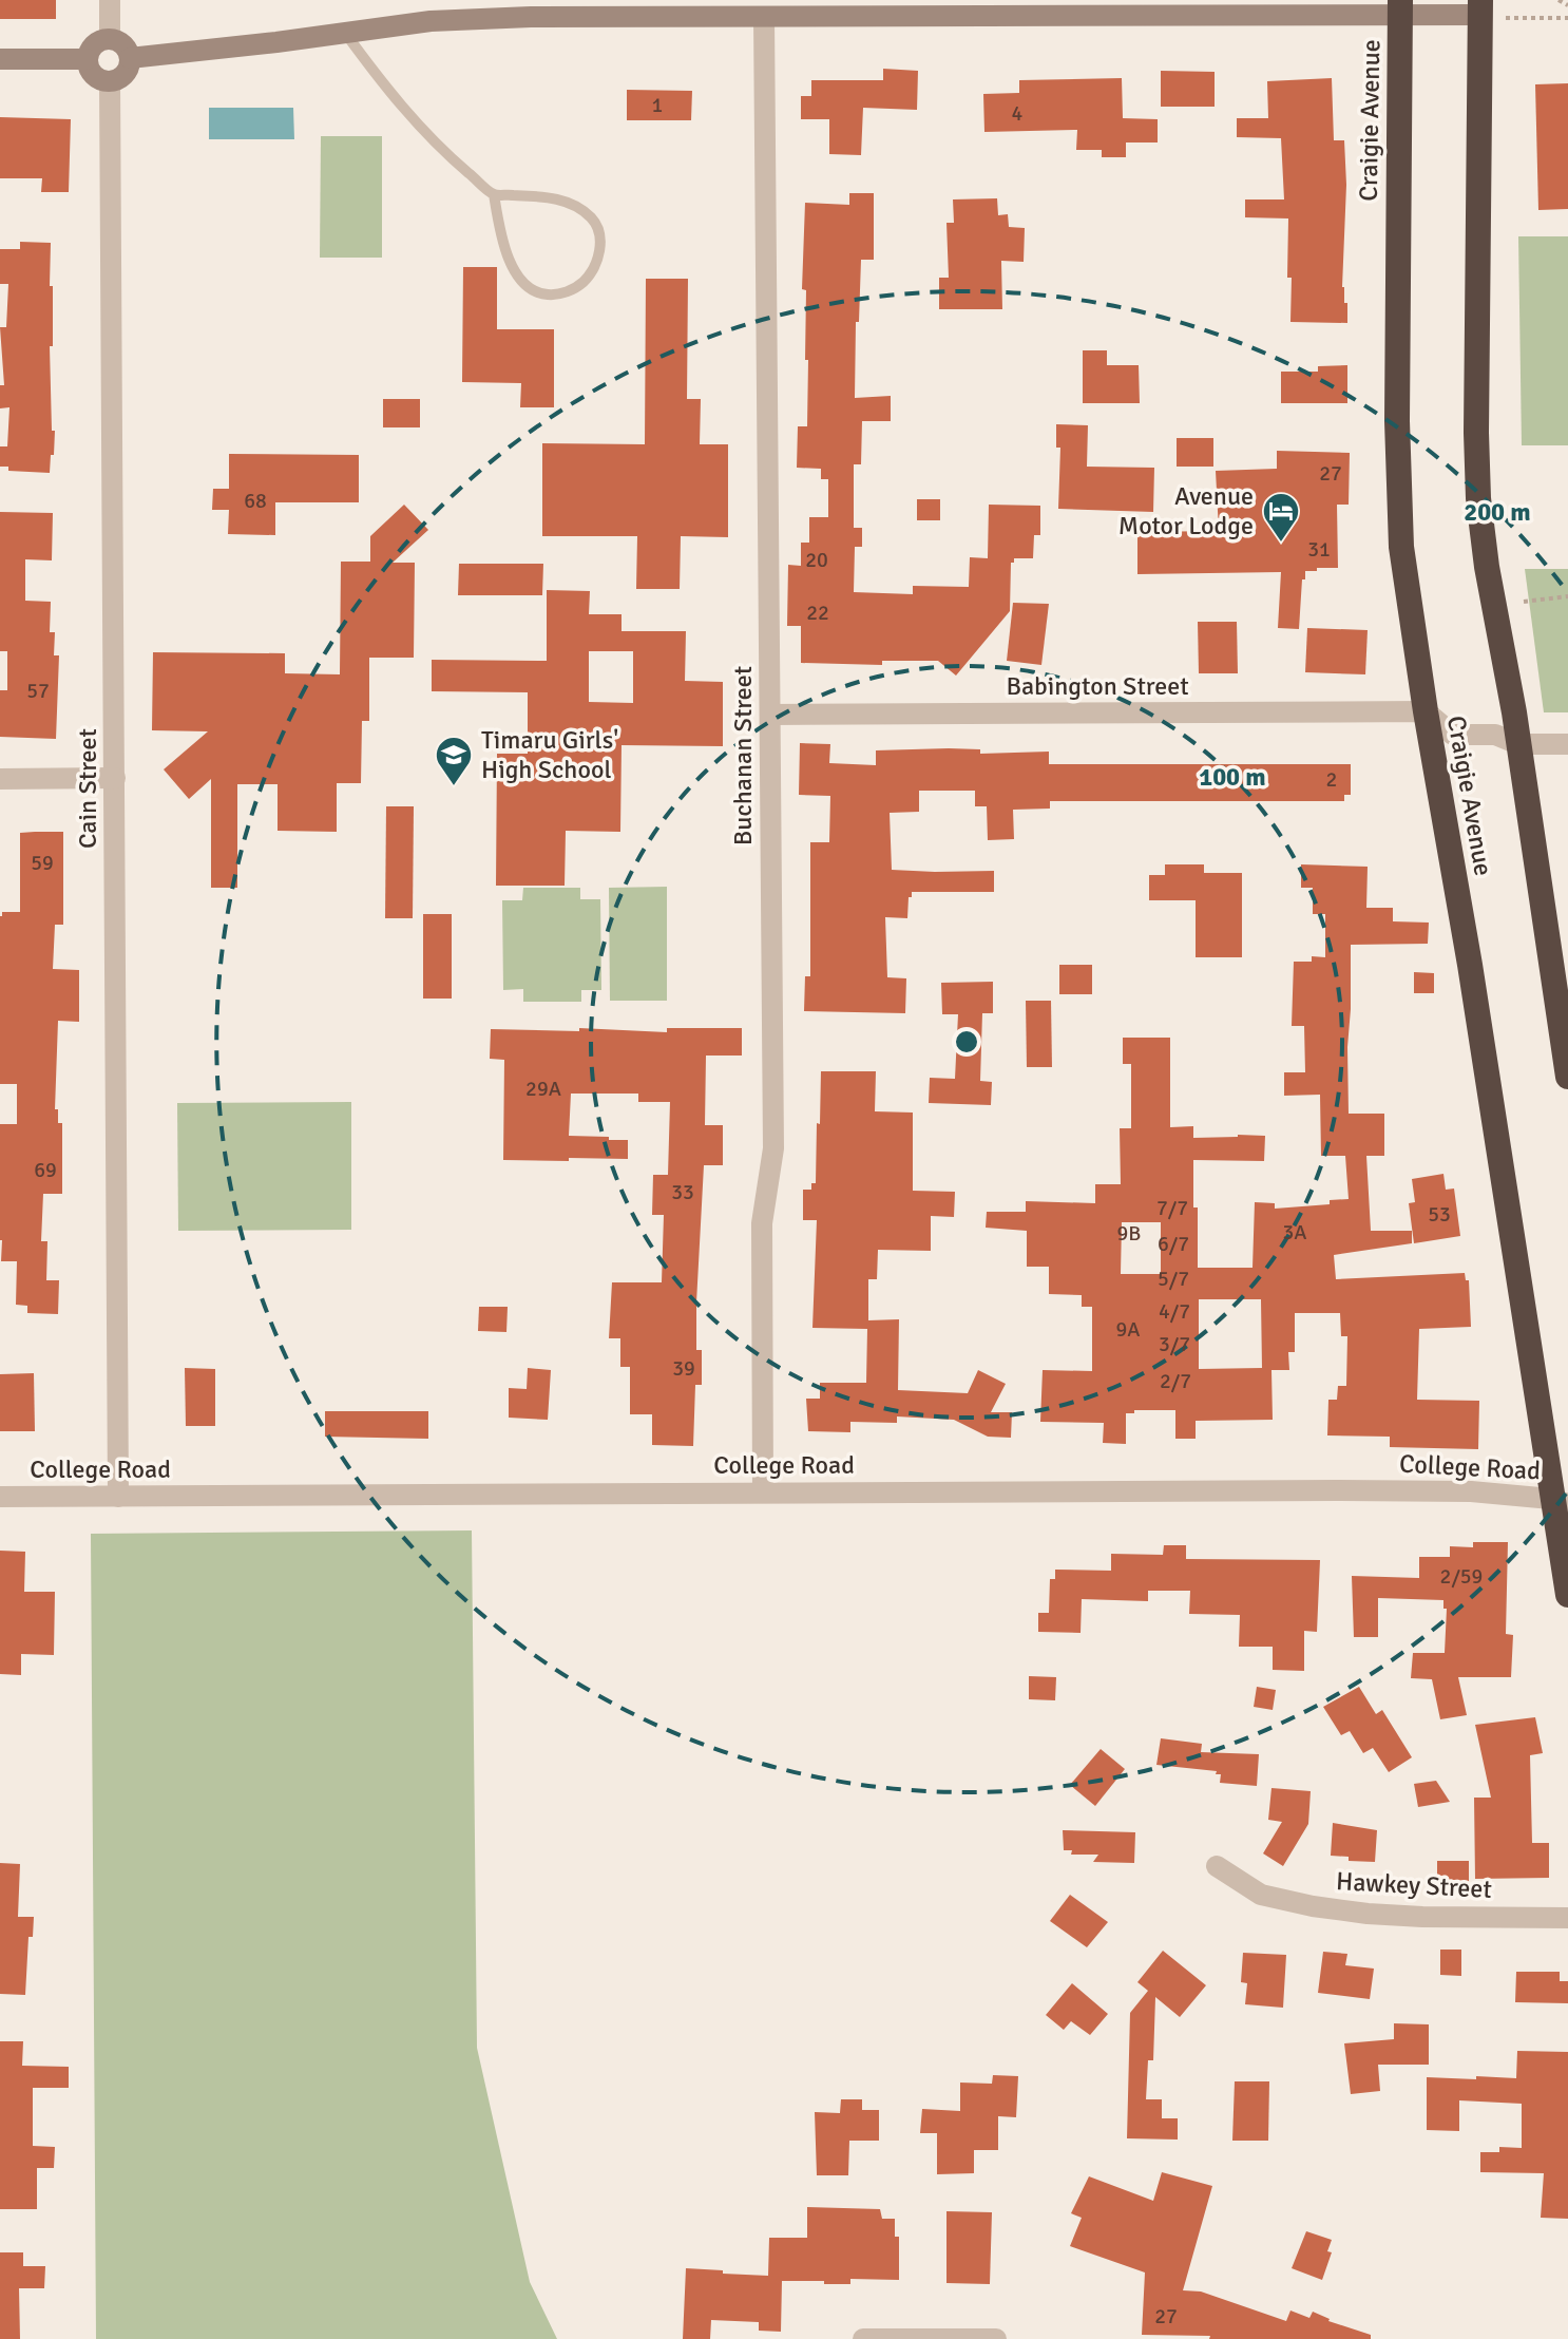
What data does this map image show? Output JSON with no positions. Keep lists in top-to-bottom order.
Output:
{
  "streets": {
    "highway": ["Craigie Avenue"],
    "street": [
      "Babington Street",
      "Buchanan Street",
      "Cain Street",
      "College Road",
      "Hawkey Street"
    ]
  },
  "crossings": [
    ["Craigie Avenue", "Babington Street"],
    ["Craigie Avenue", "College Road"],
    ["Babington Street", "Buchanan Street"],
    ["Buchanan Street", "College Road"],
    ["Cain Street", "College Road"]
  ],
  "places": {
    "hotel": ["Avenue Motor Lodge"],
    "school or university": ["Timaru Girls' High School"]
  },
  "house_numbers": [
    "1",
    "4",
    "27",
    "68",
    "31",
    "20",
    "22",
    "57",
    "2",
    "59",
    "29A",
    "69",
    "33",
    "7/7",
    "53",
    "3A",
    "9B",
    "6/7",
    "5/7",
    "4/7",
    "9A",
    "3/7",
    "39",
    "2/7",
    "2/59",
    "27"
  ],
  "rings": ["200 m", "100 m"]
}
